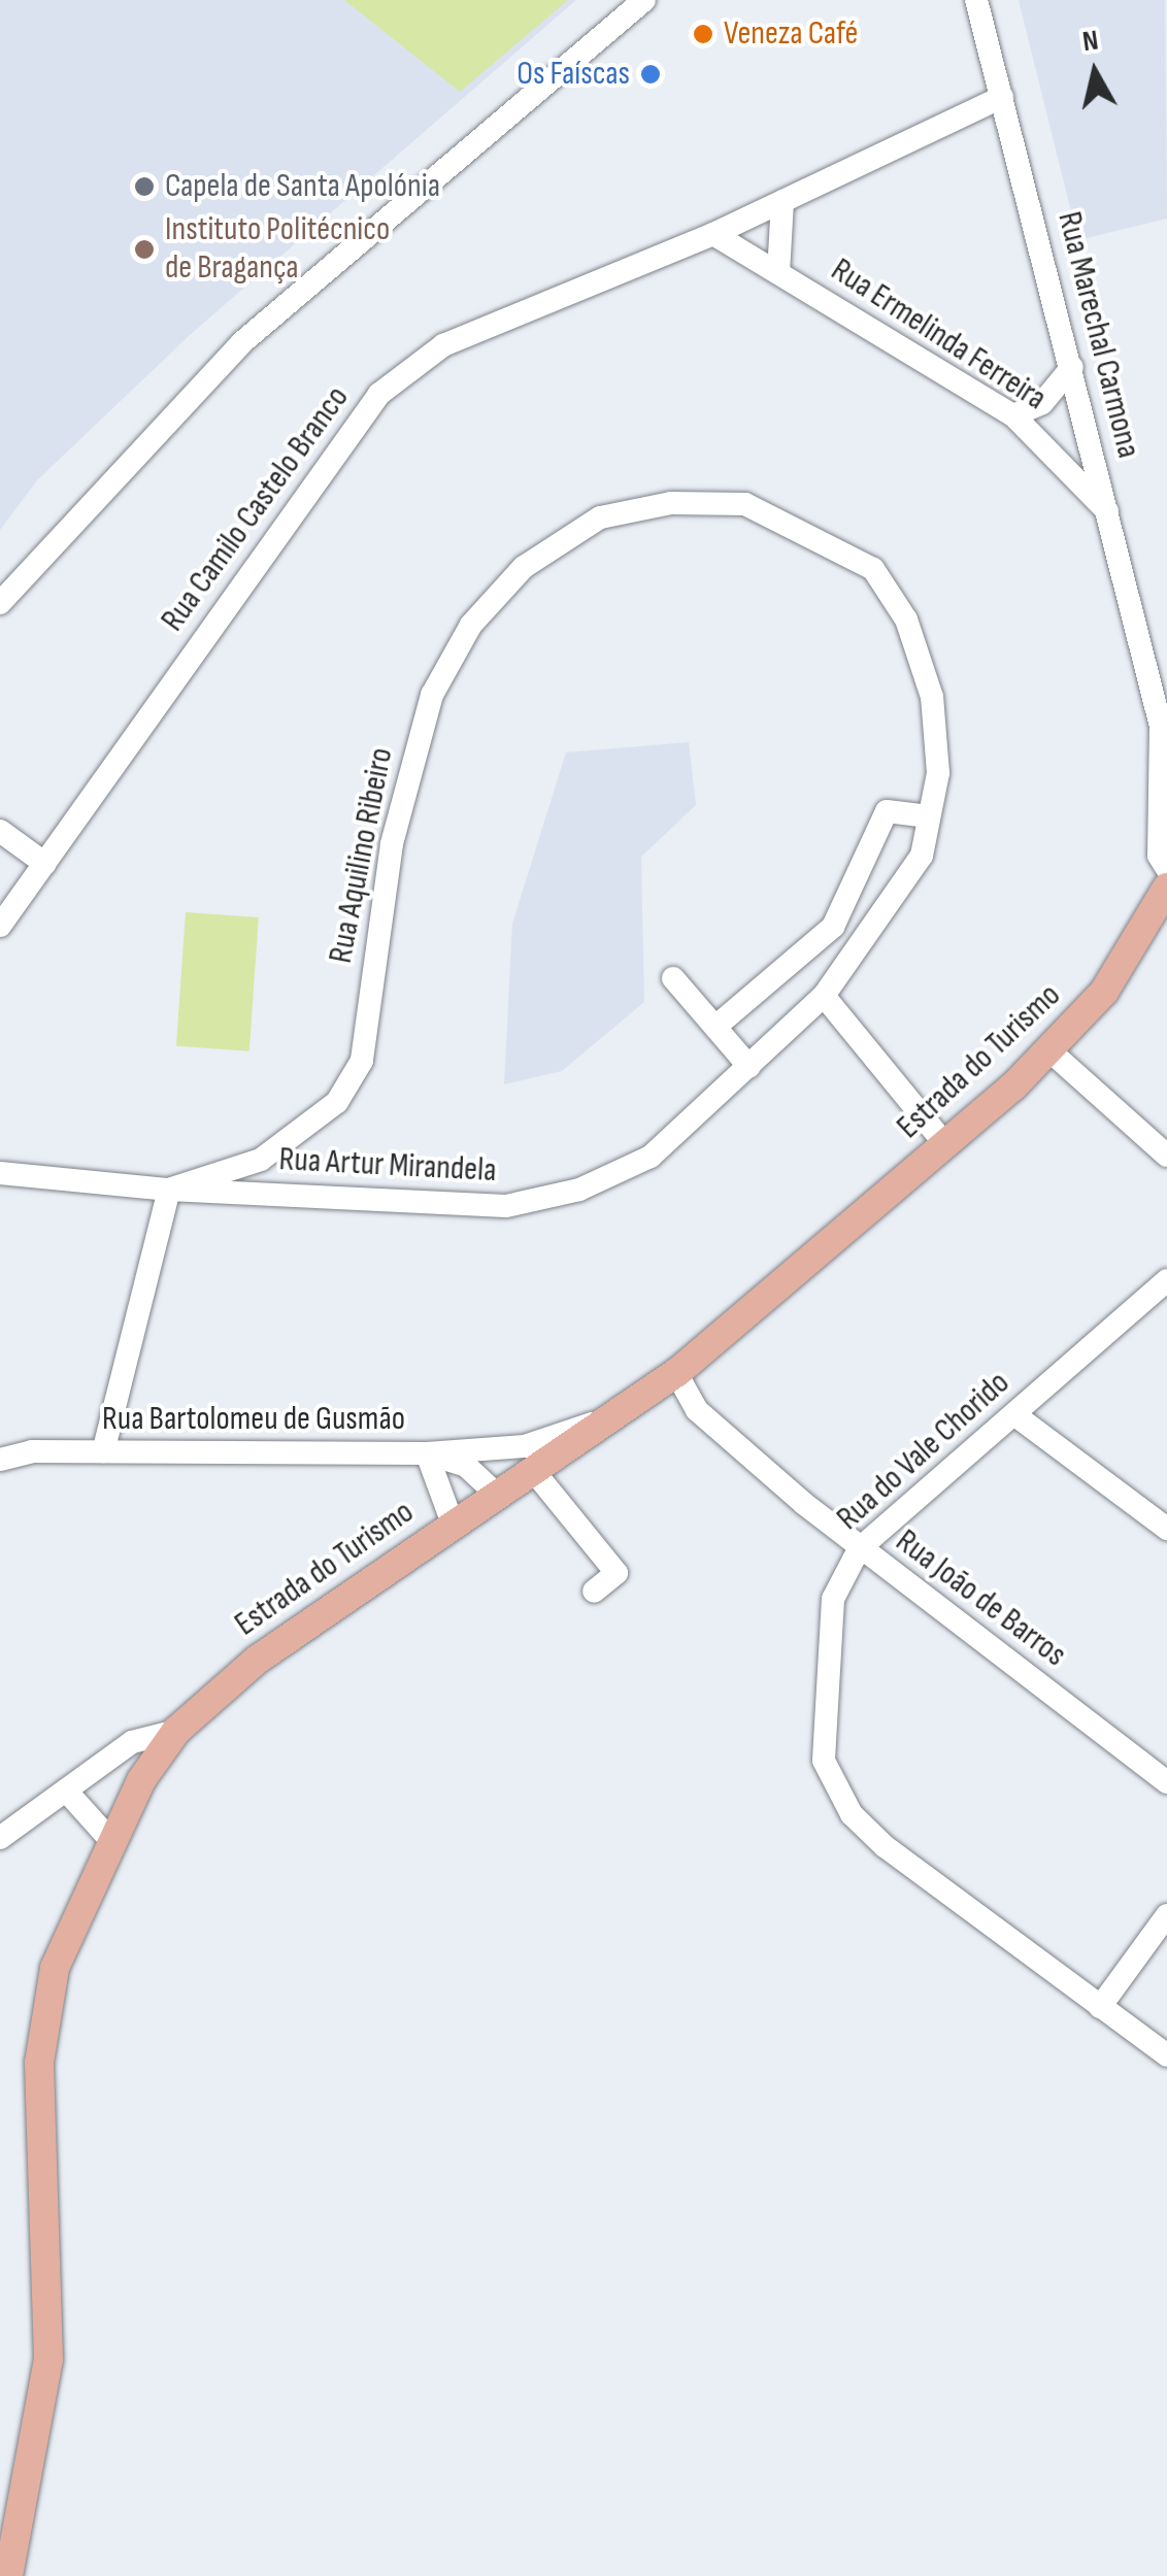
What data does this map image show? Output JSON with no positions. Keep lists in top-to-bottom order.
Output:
{
  "streets": {
    "main road": ["Estrada do Turismo"],
    "street": [
      "Rua Ermelinda Ferreira",
      "Rua Marechal Carmona",
      "Rua Camilo Castelo Branco",
      "Rua Aquilino Ribeiro",
      "Rua Artur Mirandela",
      "Rua Bartolomeu de Gusmão",
      "Rua do Vale Chorido",
      "Rua João de Barros"
    ]
  },
  "crossings": [
    ["Rua Ermelinda Ferreira", "Rua Marechal Carmona"],
    ["Rua Ermelinda Ferreira", "Rua Camilo Castelo Branco"],
    ["Rua Marechal Carmona", "Rua Camilo Castelo Branco"],
    ["Rua Aquilino Ribeiro", "Rua Artur Mirandela"],
    ["Estrada do Turismo", "Rua Bartolomeu de Gusmão"],
    ["Estrada do Turismo", "Rua João de Barros"],
    ["Rua do Vale Chorido", "Rua João de Barros"]
  ],
  "places": [
    "Veneza Café",
    "Os Faíscas",
    "Capela de Santa Apolónia",
    "Instituto Politécnico de Bragança"
  ],
  "north": "top"
}
